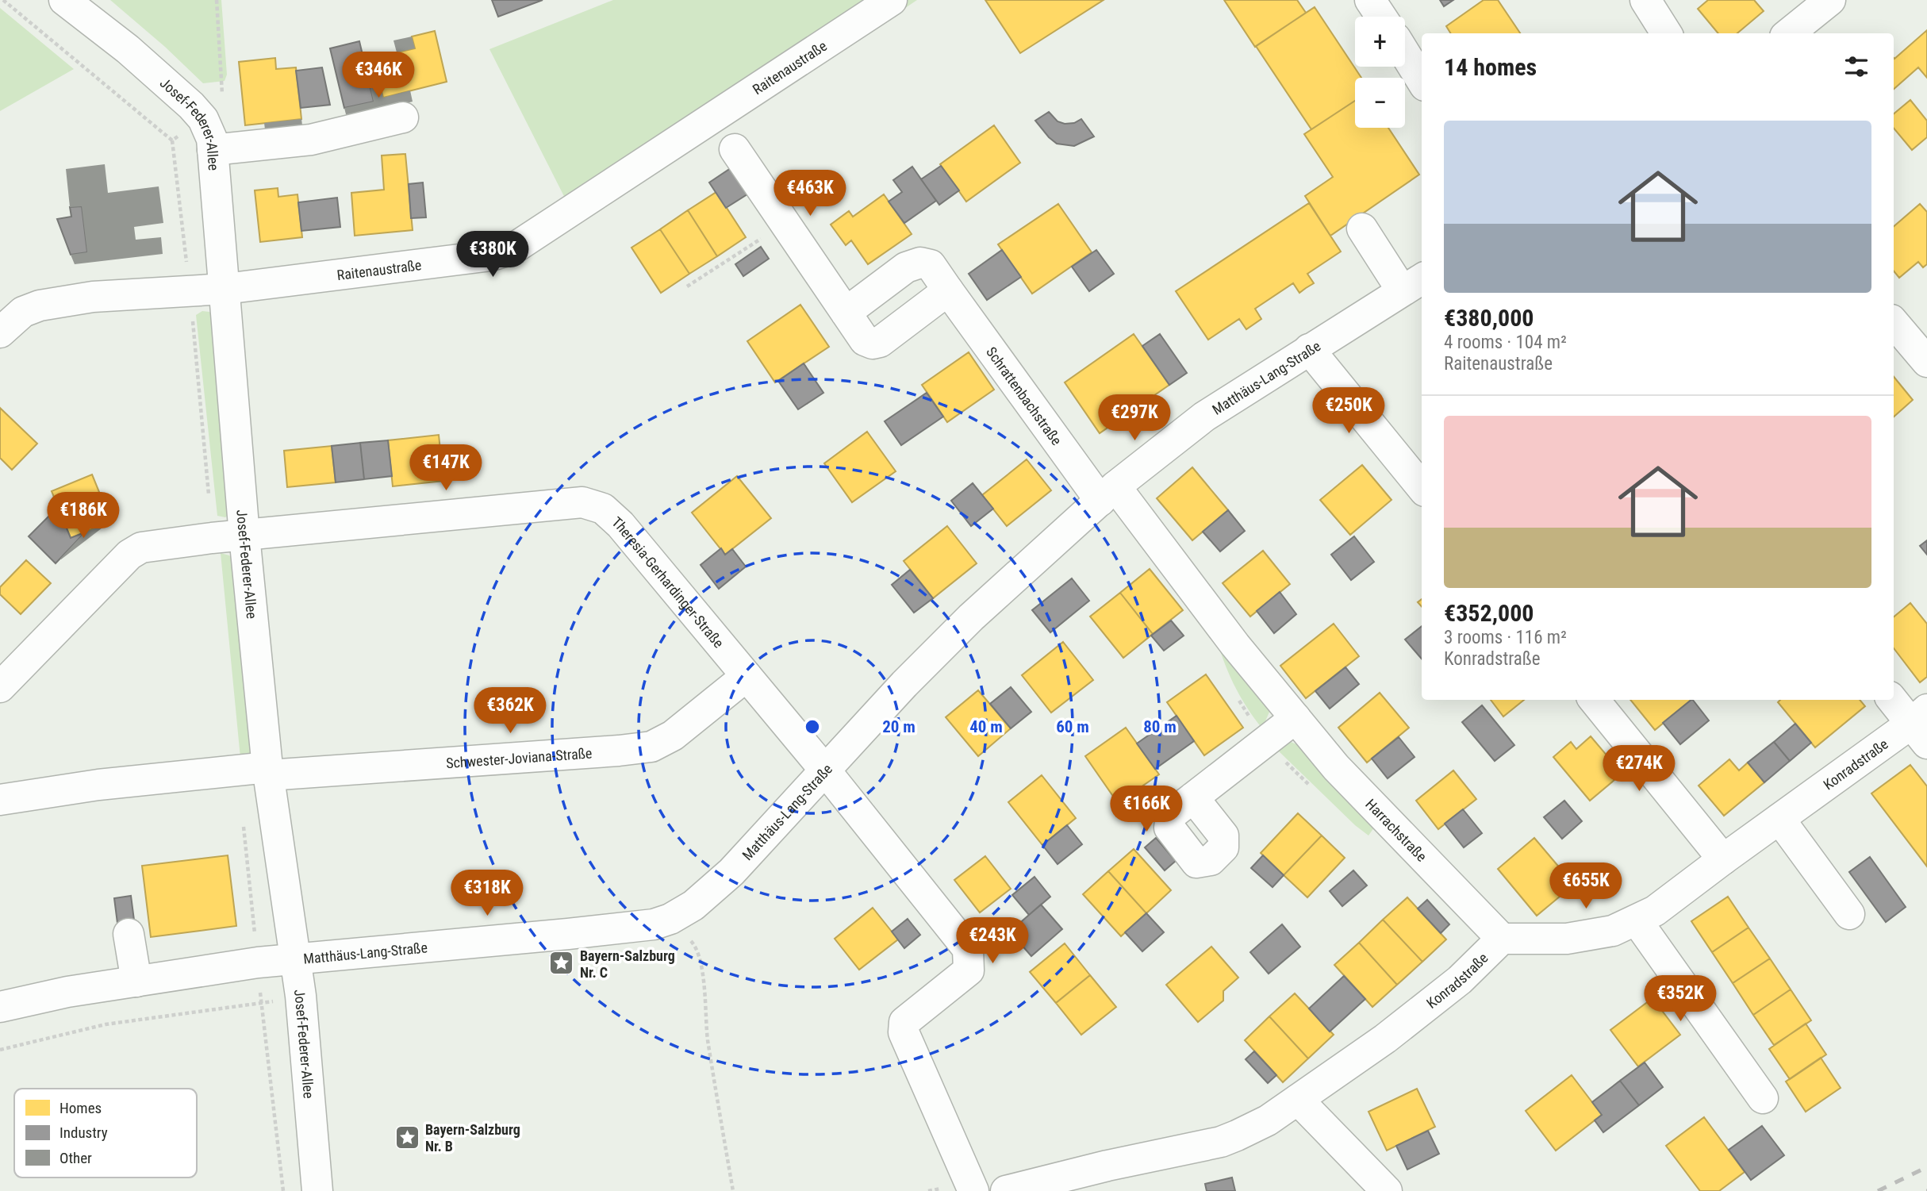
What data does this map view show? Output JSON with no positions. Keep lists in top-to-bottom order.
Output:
{
  "streets": {
    "street": [
      "Raitenaustraße",
      "Josef-Federer-Allee",
      "Matthäus-Lang-Straße",
      "Schrattenbachstraße",
      "Theresia-Gerhardinger-Straße",
      "Schwester-Joviana-Straße",
      "Konradstraße",
      "Harrachstraße"
    ]
  },
  "crossings": [
    ["Raitenaustraße", "Josef-Federer-Allee"],
    ["Josef-Federer-Allee", "Matthäus-Lang-Straße"],
    ["Josef-Federer-Allee", "Theresia-Gerhardinger-Straße"],
    ["Josef-Federer-Allee", "Schwester-Joviana-Straße"],
    ["Matthäus-Lang-Straße", "Schrattenbachstraße"],
    ["Matthäus-Lang-Straße", "Theresia-Gerhardinger-Straße"],
    ["Matthäus-Lang-Straße", "Harrachstraße"],
    ["Schrattenbachstraße", "Harrachstraße"],
    ["Theresia-Gerhardinger-Straße", "Schwester-Joviana-Straße"],
    ["Konradstraße", "Harrachstraße"]
  ],
  "places": {
    "place": ["Bayern-Salzburg Nr. C", "Bayern-Salzburg Nr. B"]
  },
  "legend": ["Homes", "Industry", "Other"],
  "page": {
    "map_buttons": ["+", "−"],
    "heading": "14 homes",
    "price": [
      "€346K",
      "€463K",
      "€380K",
      "€250K",
      "€297K",
      "€147K",
      "€186K",
      "€362K",
      "€274K",
      "€166K",
      "€655K",
      "€318K",
      "€243K",
      "€352K"
    ],
    "list": [
      {
        "name": "€380,000",
        "note": "4 rooms · 104 m² · Raitenaustraße"
      },
      {
        "name": "€352,000",
        "note": "3 rooms · 116 m² · Konradstraße"
      }
    ]
  },
  "rings": [
    "20 m",
    "40 m",
    "60 m",
    "80 m"
  ]
}
